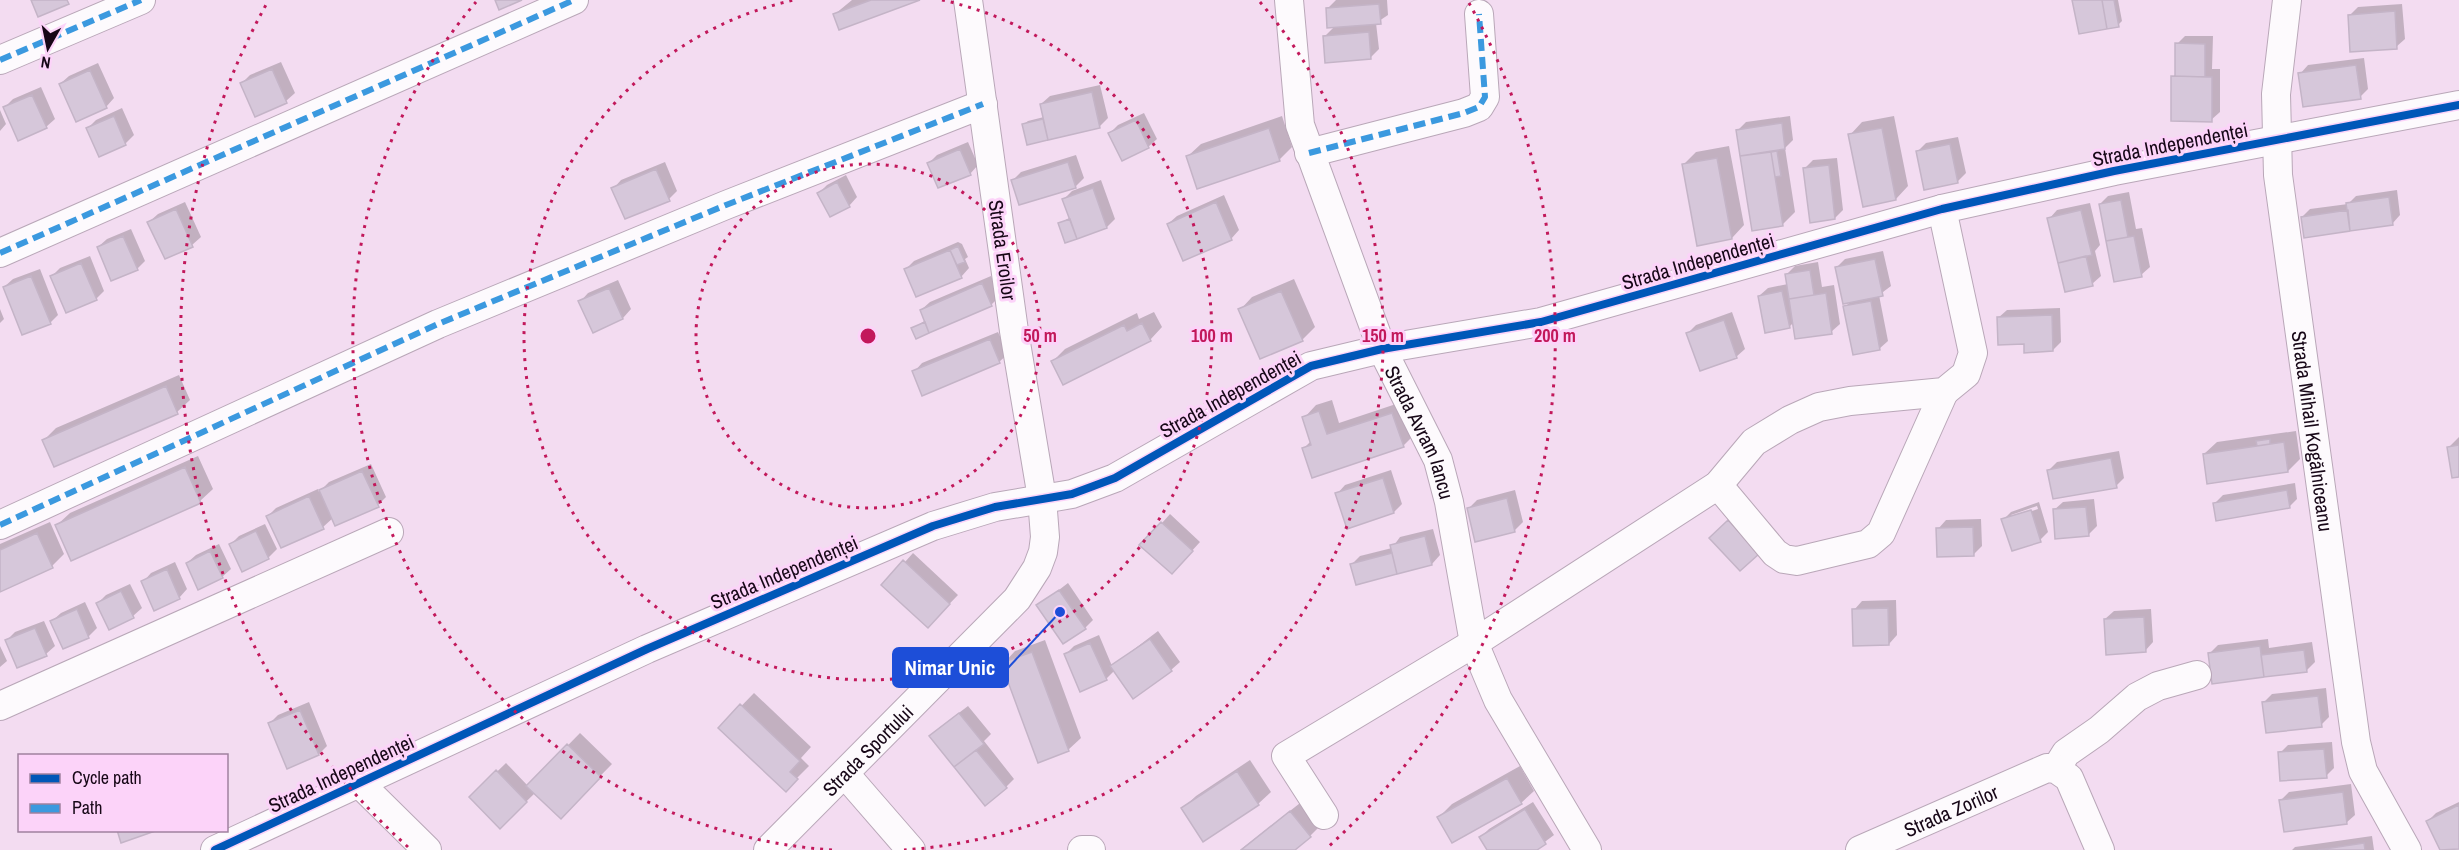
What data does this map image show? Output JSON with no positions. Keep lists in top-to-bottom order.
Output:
{
  "streets": {
    "street": [
      "Strada Independenței",
      "Strada Eroilor",
      "Strada Mihail Kogălniceanu",
      "Strada Avram Iancu",
      "Strada Sportului",
      "Strada Zorilor"
    ]
  },
  "crossings": [
    ["Strada Independenței", "Strada Eroilor"],
    ["Strada Independenței", "Strada Mihail Kogălniceanu"],
    ["Strada Independenței", "Strada Avram Iancu"],
    ["Strada Independenței", "Strada Sportului"],
    ["Strada Eroilor", "Strada Sportului"]
  ],
  "places": ["Nimar Unic"],
  "legend": ["Cycle path", "Path"],
  "north": "bottom",
  "rings": [
    "50 m",
    "100 m",
    "150 m",
    "200 m"
  ]
}
